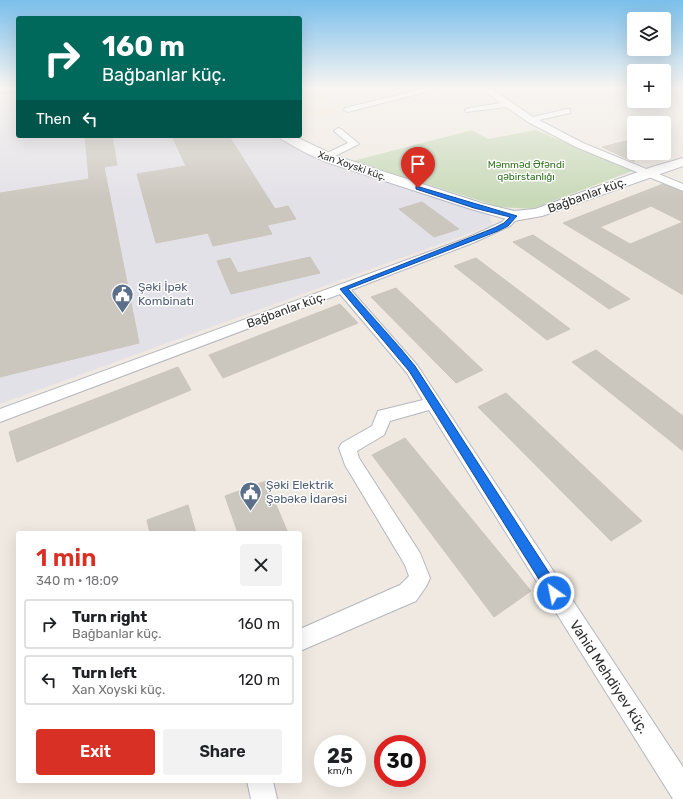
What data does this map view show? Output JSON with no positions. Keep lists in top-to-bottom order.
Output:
{
  "streets": {
    "street": ["Xan Xoyski küç.", "Bağbanlar küç.", "Vahid Mehdiyev küç."]
  },
  "crossings": [
    ["Xan Xoyski küç.", "Bağbanlar küç."],
    ["Bağbanlar küç.", "Vahid Mehdiyev küç."]
  ],
  "parks": ["Məmməd Əfəndi qəbirstanlığı"],
  "places": {
    "public building": ["Şəki İpək Kombinatı", "Şəki Elektrik Şəbəkə İdarəsi"]
  },
  "page": {
    "map_buttons": ["+", "−"],
    "turn": ["160 m", "Bağbanlar küç."],
    "then": "Then",
    "heading": ["1 min", "340 m · 18:09"],
    "list": [
      {
        "name": "Turn right",
        "note": "Bağbanlar küç.",
        "value": "160 m"
      },
      {
        "name": "Turn left",
        "note": "Xan Xoyski küç.",
        "value": "120 m"
      }
    ],
    "buttons": ["Exit", "Share"],
    "speed": "25 km/h",
    "limit": "30"
  }
}
